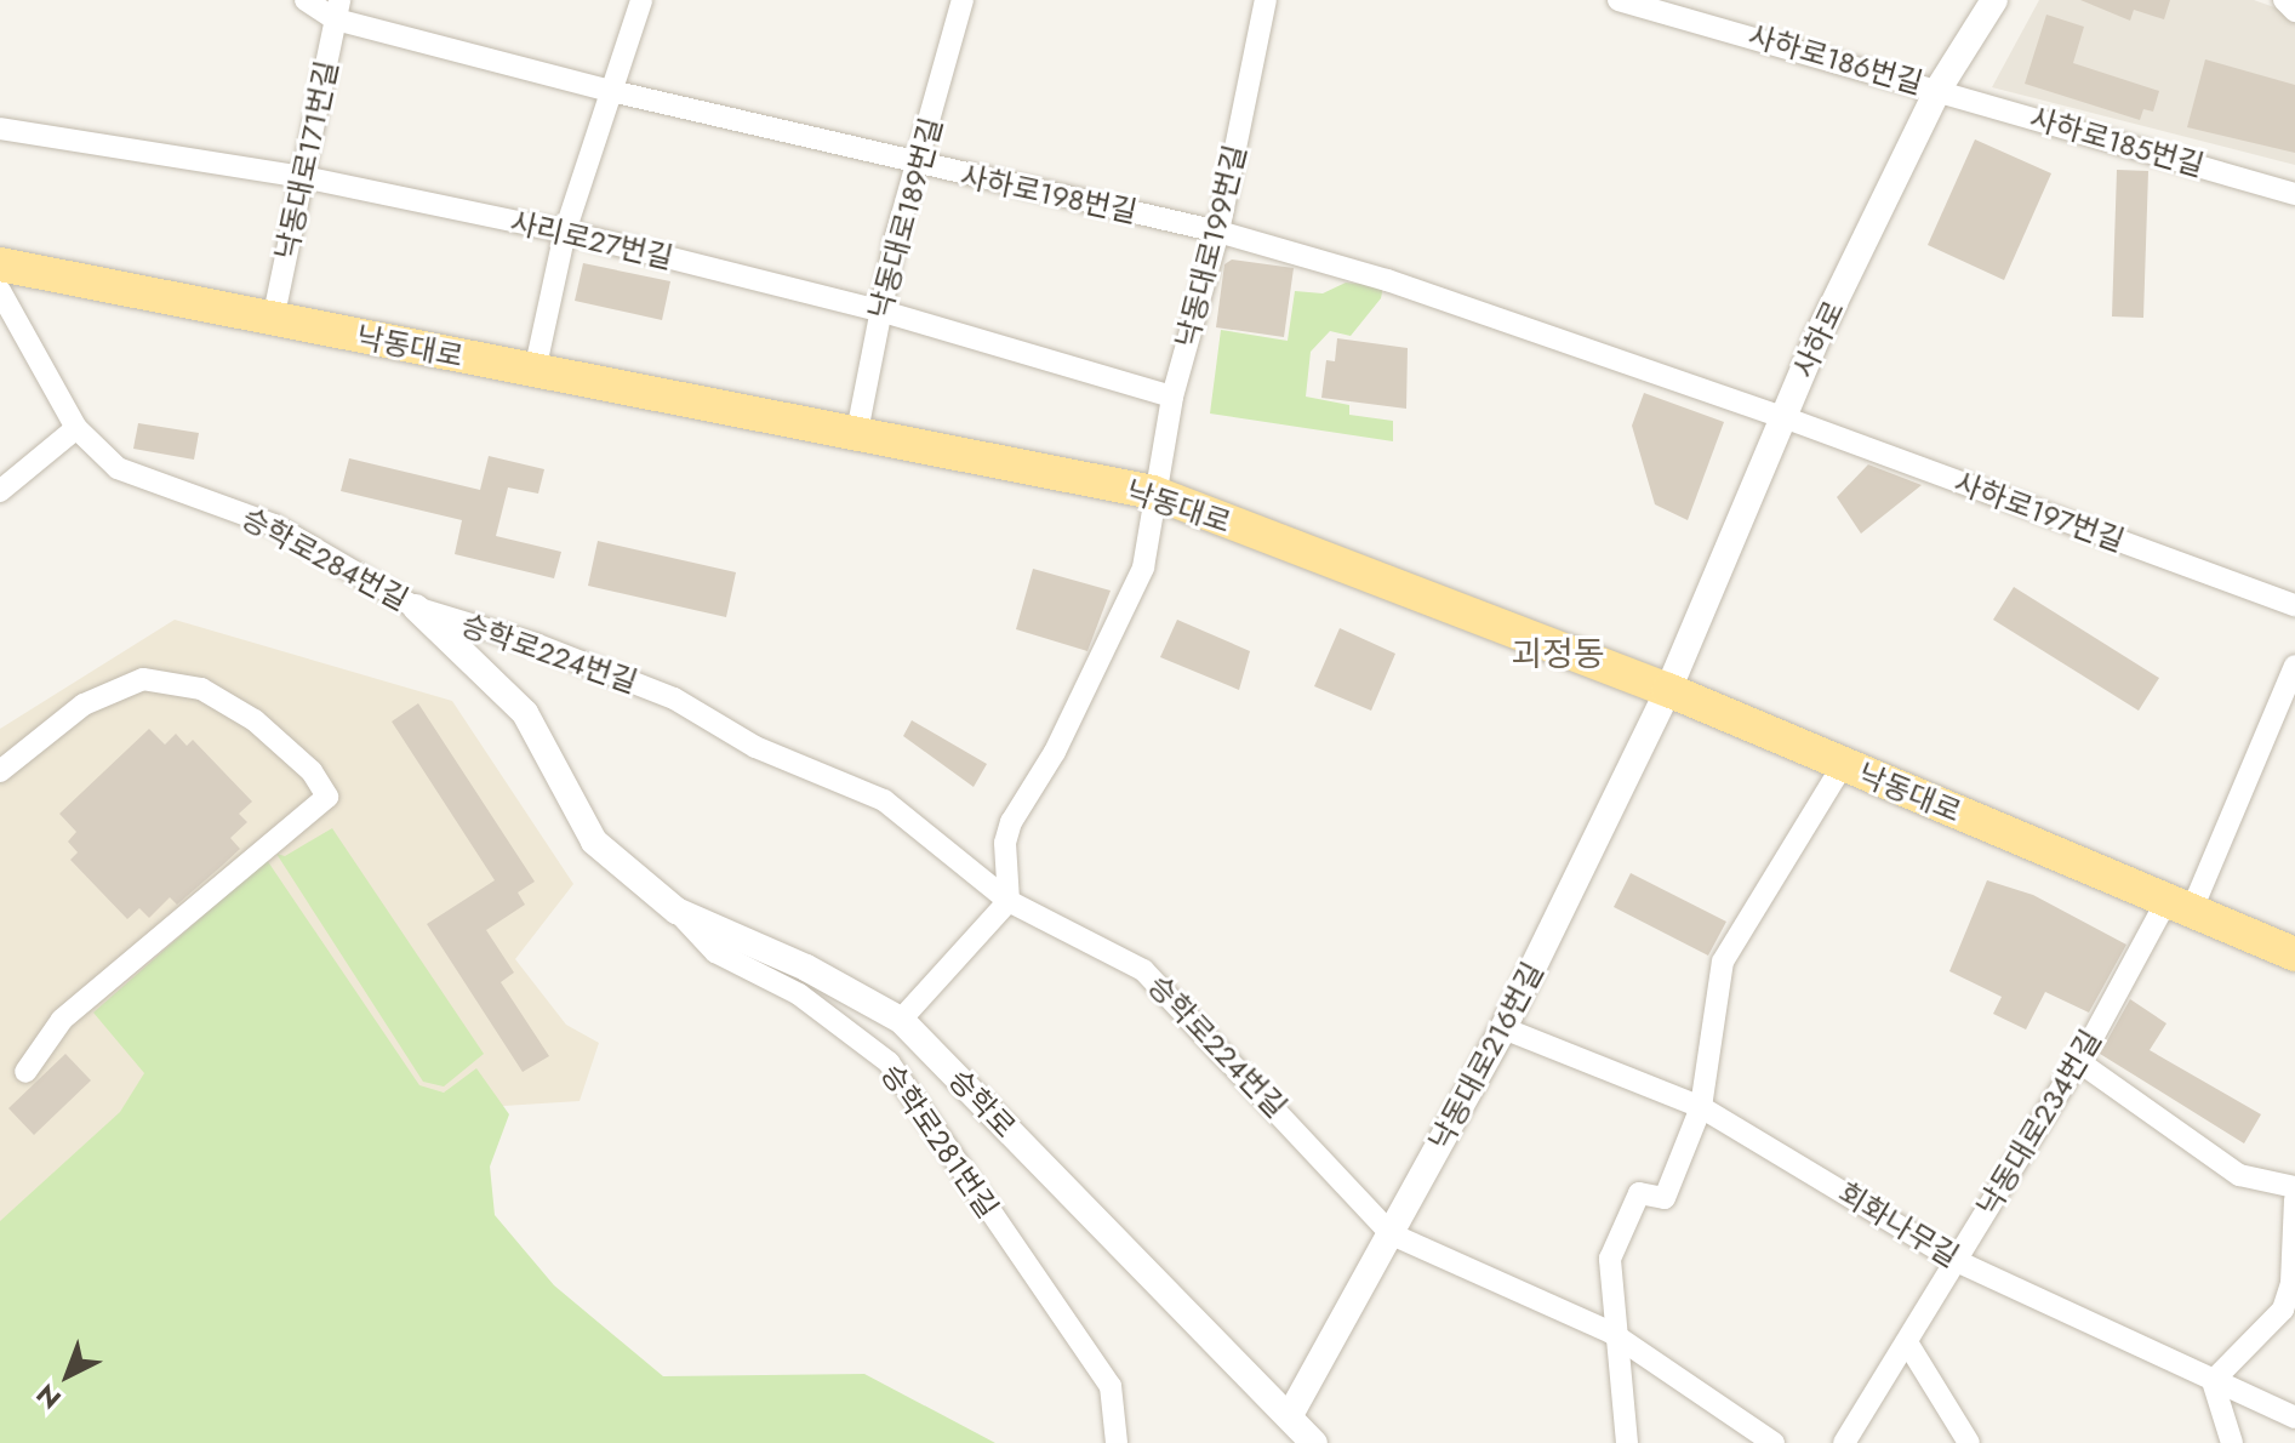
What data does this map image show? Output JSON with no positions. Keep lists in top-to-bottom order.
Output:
{
  "streets": {
    "main road": ["낙동대로"],
    "street": [
      "사하로186번길",
      "사하로185번길",
      "낙동대로171번길",
      "사하로198번길",
      "낙동대로189번길",
      "사리로27번길",
      "낙동대로199번길",
      "사하로",
      "사하로197번길",
      "승학로284번길",
      "승학로224번길",
      "낙동대로216번길",
      "승학로",
      "낙동대로234번길",
      "승학로281번길",
      "회화나무길"
    ]
  },
  "crossings": [
    ["사하로186번길", "사하로185번길"],
    ["사하로186번길", "사하로"],
    ["사하로185번길", "사하로"],
    ["낙동대로171번길", "사하로198번길"],
    ["낙동대로171번길", "사리로27번길"],
    ["낙동대로171번길", "낙동대로"],
    ["사하로198번길", "낙동대로189번길"],
    ["사하로198번길", "낙동대로199번길"],
    ["사하로198번길", "사하로"],
    ["사하로198번길", "사하로197번길"],
    ["낙동대로189번길", "사리로27번길"],
    ["낙동대로189번길", "낙동대로"],
    ["사리로27번길", "낙동대로199번길"],
    ["낙동대로199번길", "낙동대로"],
    ["낙동대로199번길", "승학로224번길"],
    ["사하로", "낙동대로"],
    ["사하로", "사하로197번길"],
    ["사하로", "낙동대로216번길"],
    ["낙동대로", "낙동대로216번길"],
    ["낙동대로", "낙동대로234번길"],
    ["승학로284번길", "승학로224번길"],
    ["승학로284번길", "승학로"],
    ["승학로224번길", "낙동대로216번길"],
    ["낙동대로216번길", "승학로"],
    ["낙동대로216번길", "회화나무길"],
    ["승학로", "승학로281번길"],
    ["낙동대로234번길", "회화나무길"]
  ],
  "districts": ["괴정동"],
  "north": "bottom left"
}
